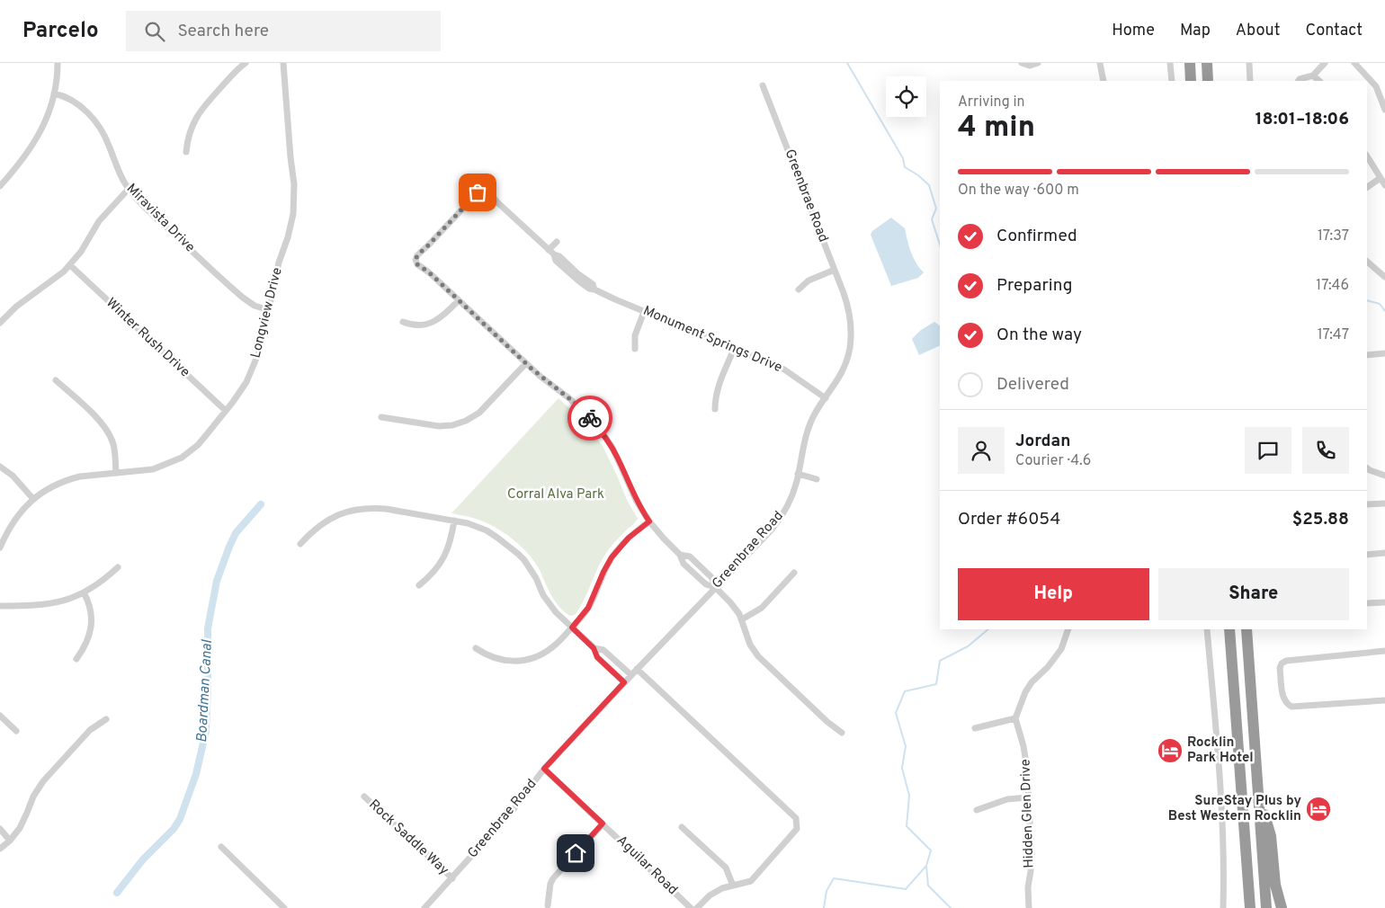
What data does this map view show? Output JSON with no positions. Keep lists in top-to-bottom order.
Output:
{
  "streets": {
    "street": [
      "Greenbrae Road",
      "Miravista Drive",
      "Longview Drive",
      "Winter Rush Drive",
      "Monument Springs Drive",
      "Hidden Glen Drive",
      "Rock Saddle Way",
      "Aguilar Road"
    ]
  },
  "crossings": [
    ["Greenbrae Road", "Monument Springs Drive"],
    ["Greenbrae Road", "Rock Saddle Way"],
    ["Greenbrae Road", "Aguilar Road"],
    ["Miravista Drive", "Longview Drive"],
    ["Longview Drive", "Winter Rush Drive"]
  ],
  "water": ["Boardman Canal"],
  "parks": ["Corral Alva Park"],
  "places": {
    "hotel": ["Rocklin Park Hotel", "SureStay Plus by Best Western Rocklin"]
  },
  "page": {
    "header": "Parcelo",
    "search": "Search here",
    "nav": [
      "Home",
      "Map",
      "About",
      "Contact"
    ],
    "heading": ["4 min", "Arriving in", "18:01–18:06"],
    "panel": [
      "Jordan",
      "Courier · 4.6",
      "Order #6054",
      "$25.88"
    ],
    "bar": "On the way · 600 m",
    "list": [
      ["Confirmed", "17:37"],
      ["Preparing", "17:46"],
      ["On the way", "17:47"],
      "Delivered"
    ],
    "buttons": ["Help", "Share"]
  }
}
